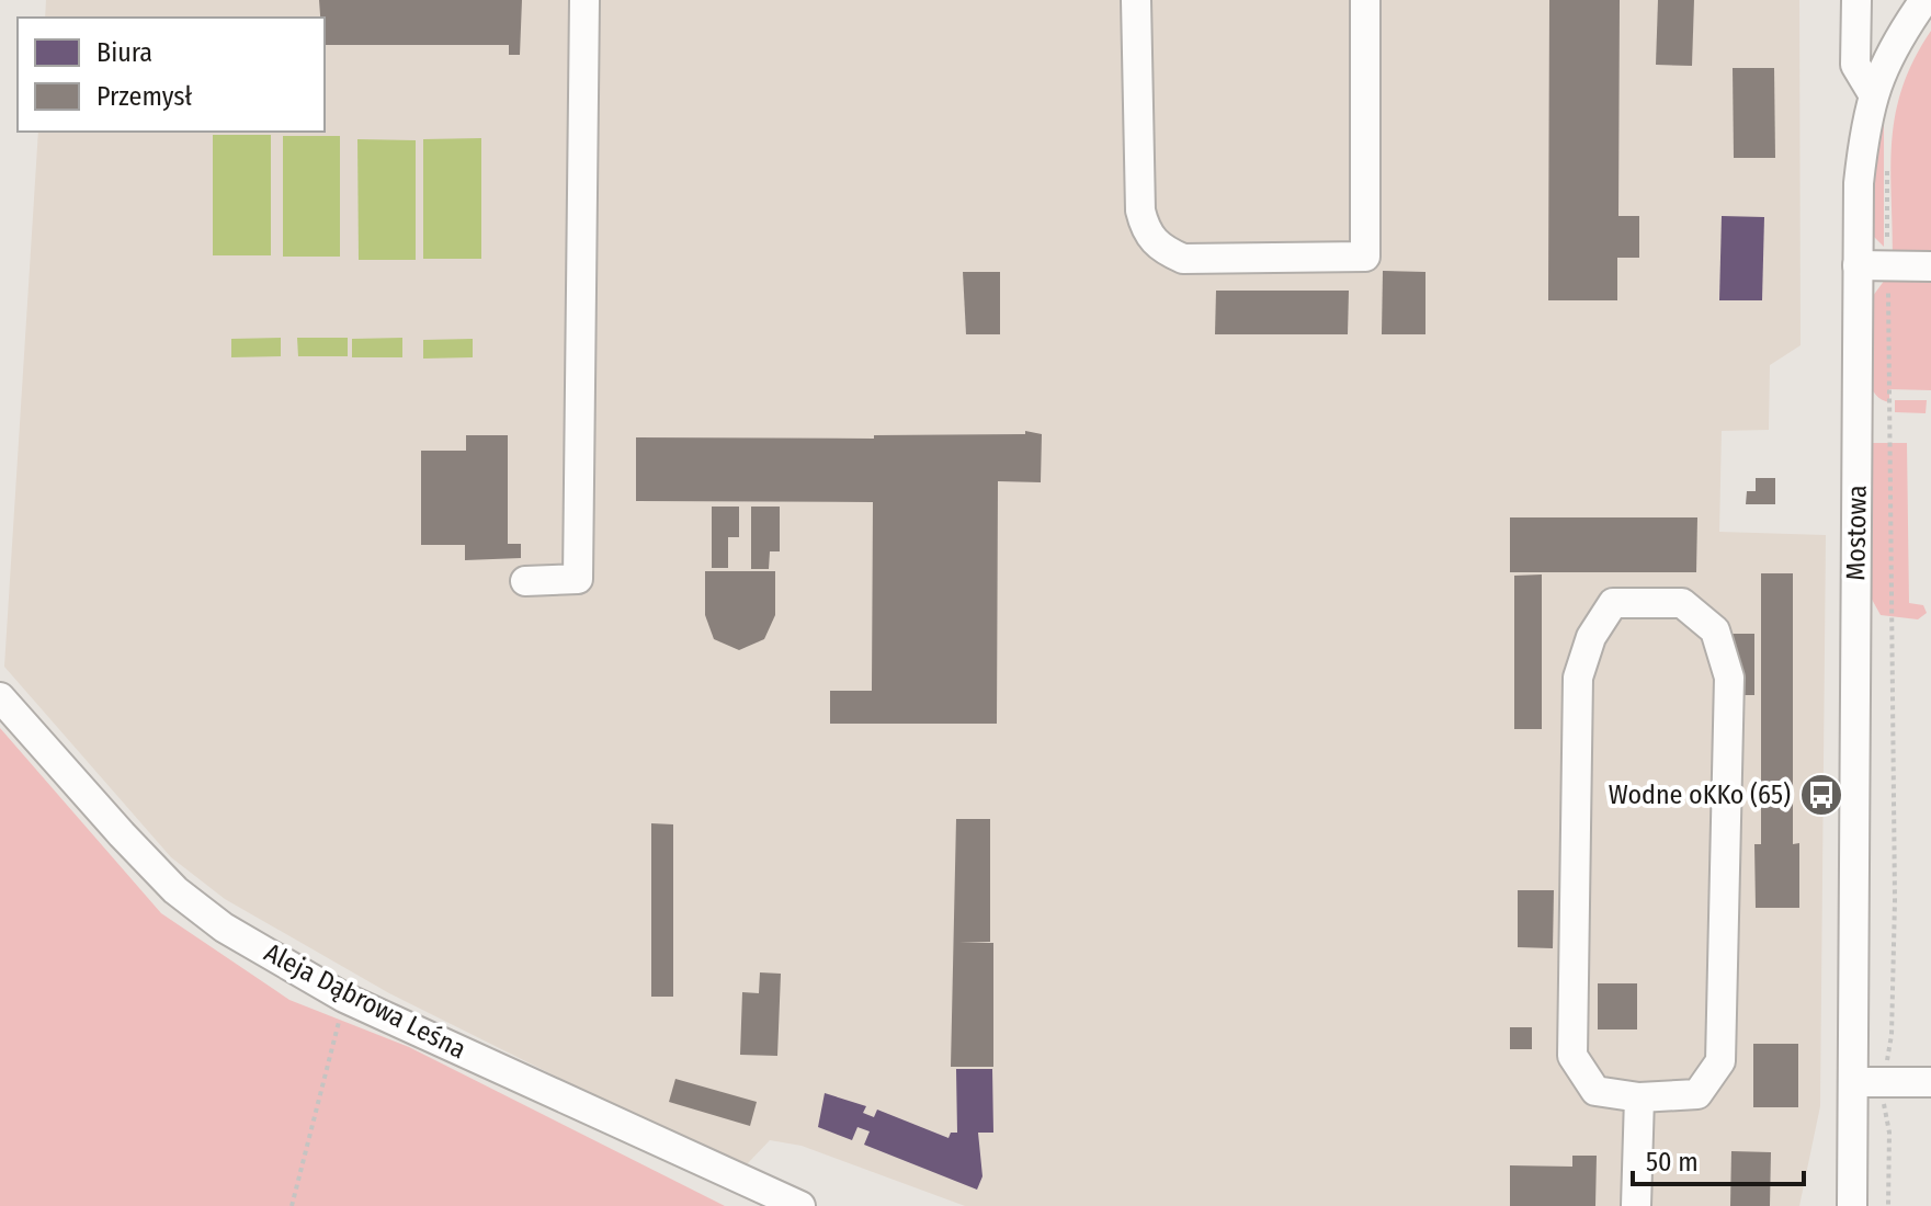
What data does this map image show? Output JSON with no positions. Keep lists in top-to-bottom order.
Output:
{
  "streets": {
    "street": ["Mostowa", "Aleja Dąbrowa Leśna"]
  },
  "places": {
    "bus stop": ["Wodne oKKo (65)"]
  },
  "legend": ["Biura", "Przemysł"],
  "scale_bar": "50 m"
}
